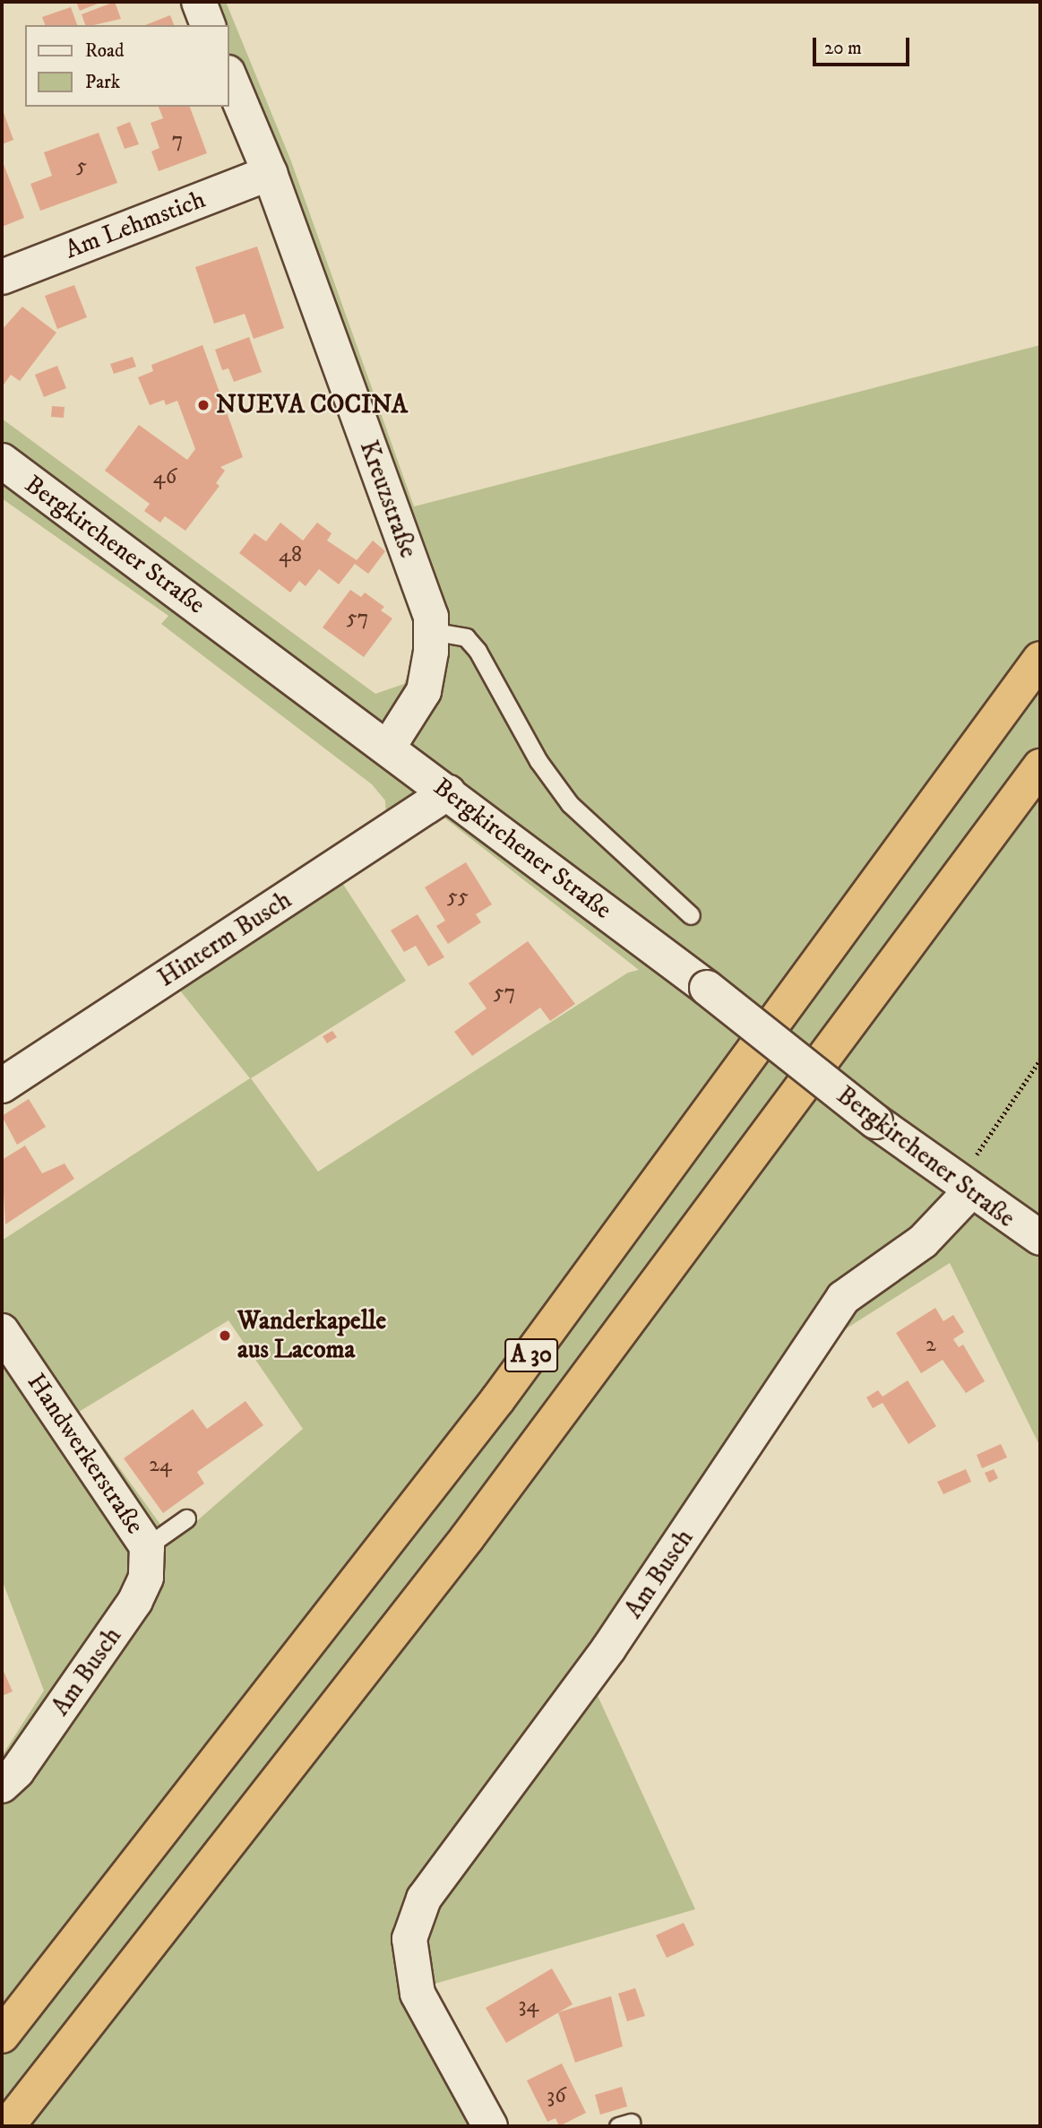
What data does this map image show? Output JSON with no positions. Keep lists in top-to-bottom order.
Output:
{
  "streets": {
    "highway": ["A 30"],
    "street": [
      "Am Lehmstich",
      "Kreuzstraße",
      "Bergkirchener Straße",
      "Hinterm Busch",
      "Handwerkerstraße",
      "Am Busch"
    ]
  },
  "crossings": [
    ["Am Lehmstich", "Kreuzstraße"],
    ["Kreuzstraße", "Bergkirchener Straße"],
    ["Bergkirchener Straße", "Hinterm Busch"],
    ["Bergkirchener Straße", "Am Busch"],
    ["Handwerkerstraße", "Am Busch"]
  ],
  "places": ["NUEVA COCINA", "Wanderkapelle aus Lacoma"],
  "house_numbers": [
    "7",
    "5",
    "46",
    "48",
    "57",
    "55",
    "57",
    "2",
    "24",
    "34",
    "36"
  ],
  "legend": ["Road", "Park"],
  "scale_bar": "20 m"
}
